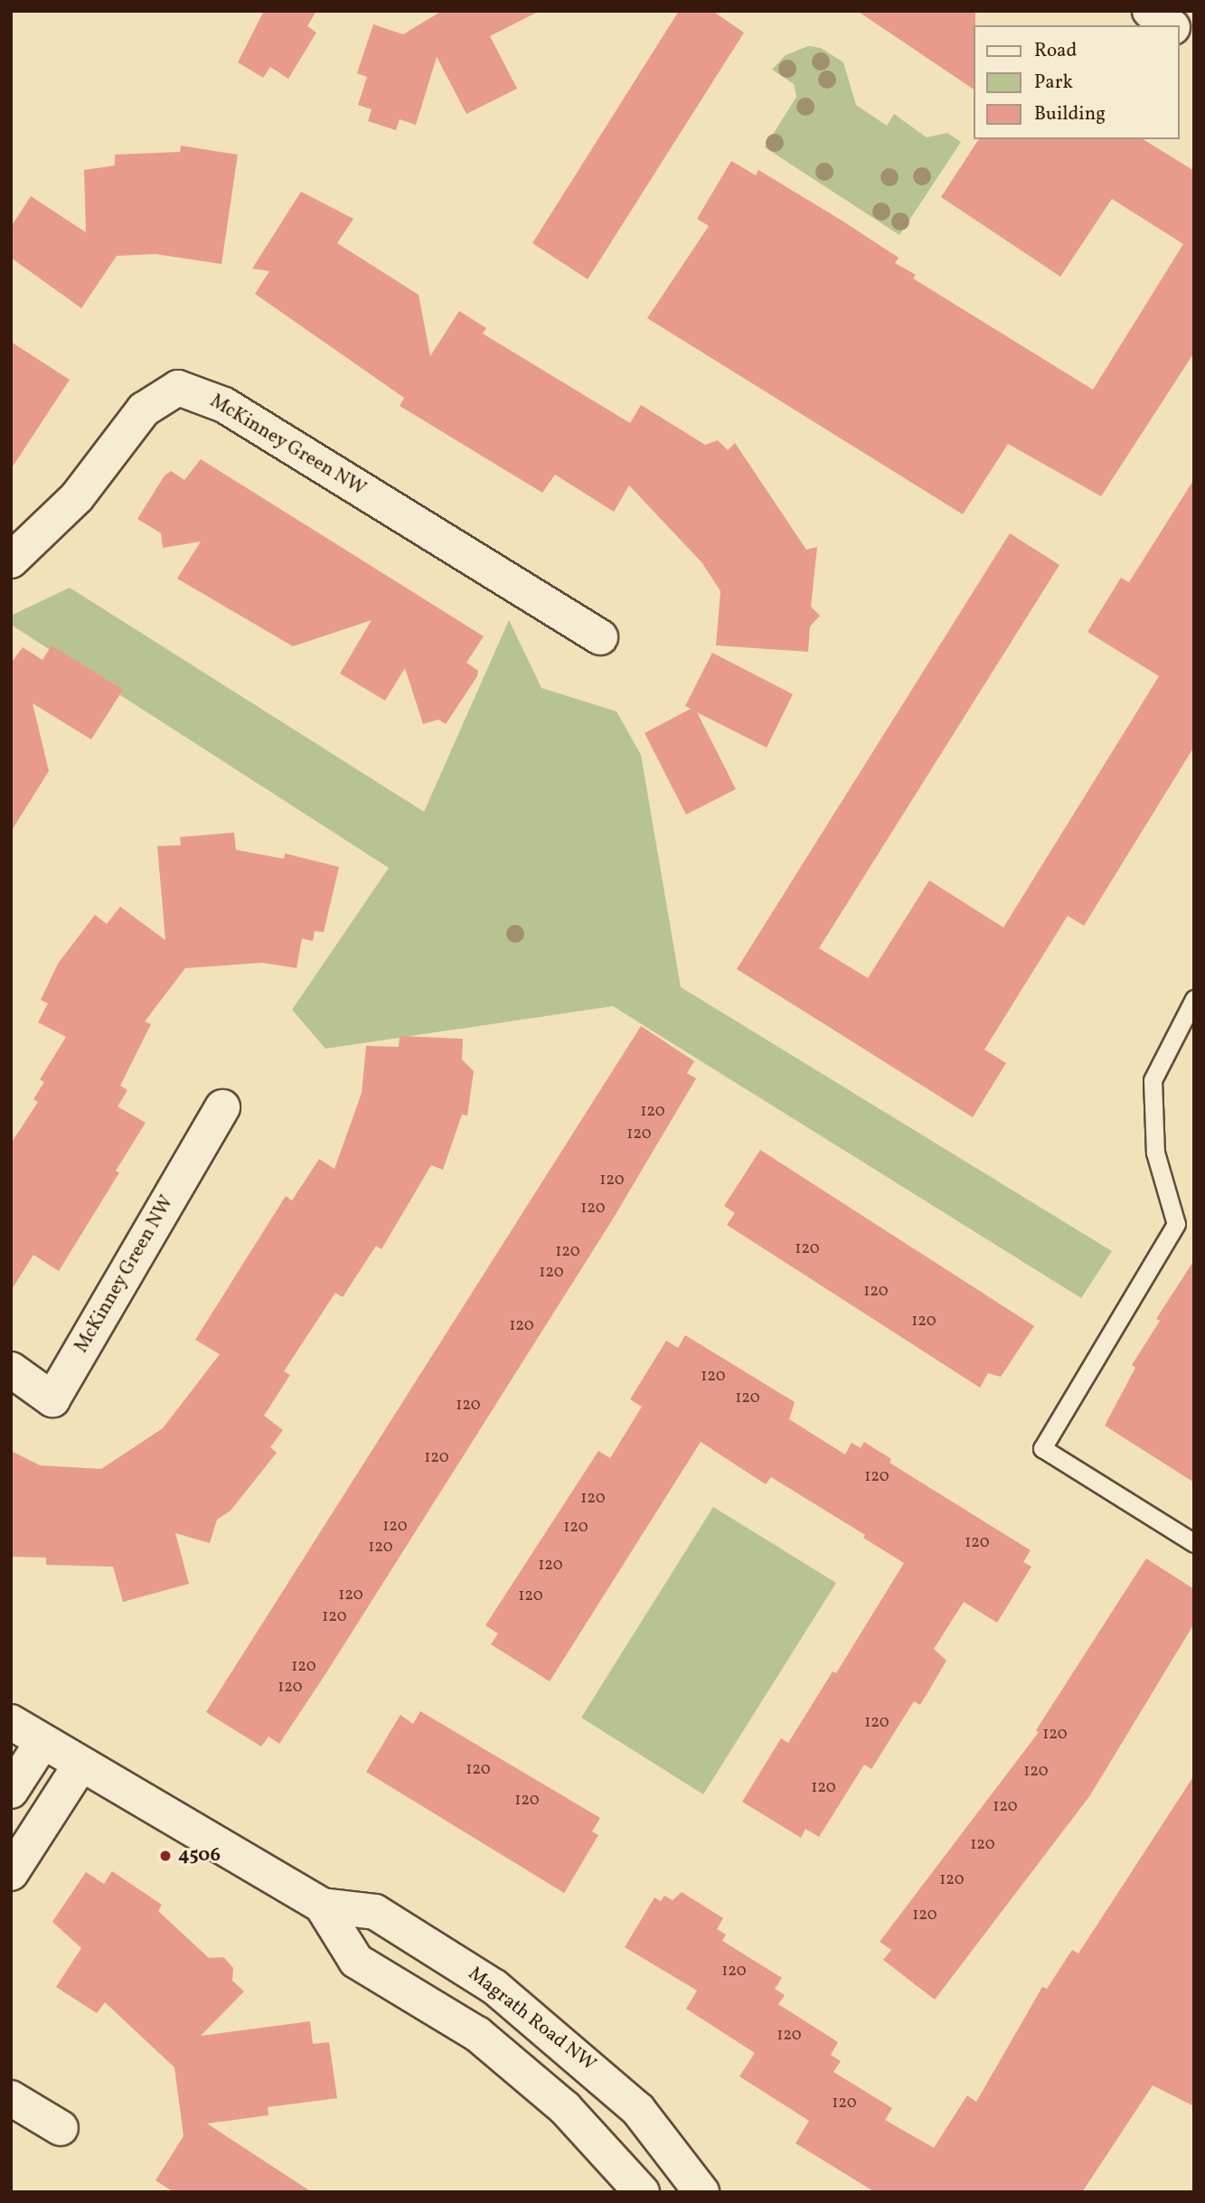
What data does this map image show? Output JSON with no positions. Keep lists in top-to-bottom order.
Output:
{
  "streets": {
    "street": ["McKinney Green NW", "Magrath Road NW"]
  },
  "places": ["4506"],
  "house_numbers": [
    "120",
    "120",
    "120",
    "120",
    "120",
    "120",
    "120",
    "120",
    "120",
    "120",
    "120",
    "120",
    "120",
    "120",
    "120",
    "120",
    "120",
    "120",
    "120",
    "120",
    "120",
    "120",
    "120",
    "120",
    "120",
    "120",
    "120",
    "120",
    "120",
    "120",
    "120",
    "120",
    "120",
    "120",
    "120",
    "120",
    "120",
    "120",
    "120"
  ],
  "legend": ["Road", "Park", "Building"]
}
